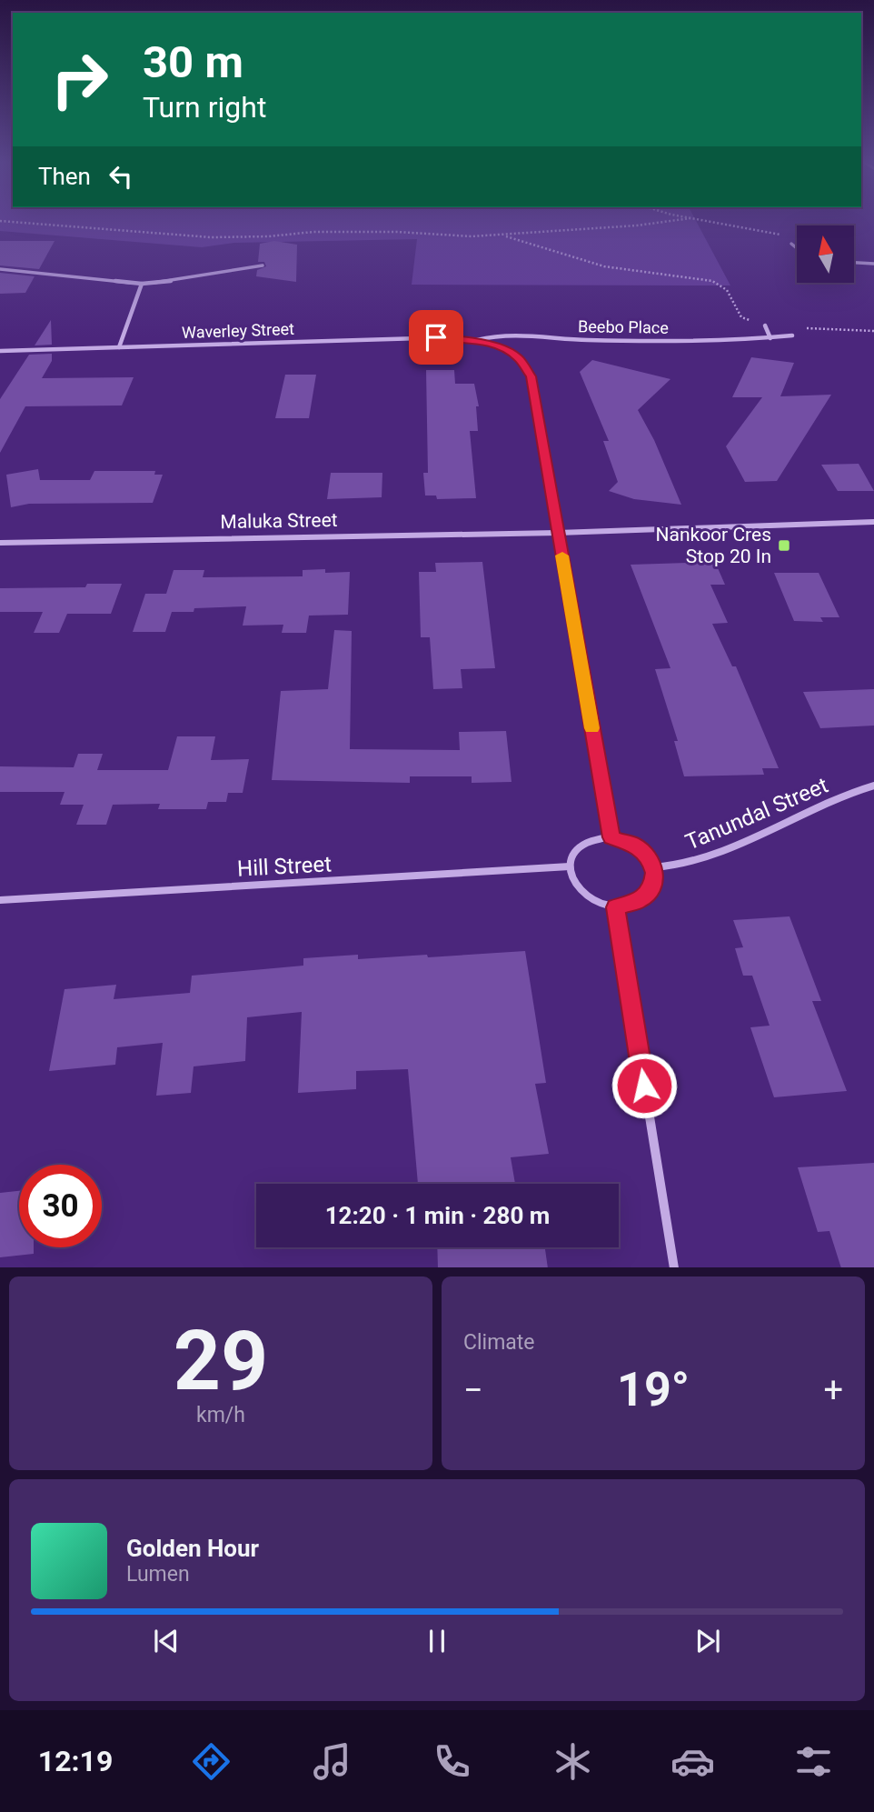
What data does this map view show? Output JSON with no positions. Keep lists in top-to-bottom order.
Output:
{
  "streets": {
    "street": [
      "Beebo Place",
      "Waverley Street",
      "Maluka Street",
      "Tanundal Street",
      "Hill Street"
    ]
  },
  "crossings": [
    ["Beebo Place", "Waverley Street"],
    ["Tanundal Street", "Hill Street"]
  ],
  "places": {
    "transit": ["Nankoor Cres Stop 20 In"]
  },
  "north": "top",
  "page": {
    "turn": ["30 m", "Turn right"],
    "then": "Then",
    "limit": "30",
    "trip": "12:20 · 1 min · 280 m",
    "tile": [
      ["29", "km/h"],
      "Climate"
    ],
    "heat": ["−", "19°", "+"],
    "song": ["Golden Hour", "Lumen"],
    "tabs": "12:19"
  }
}
